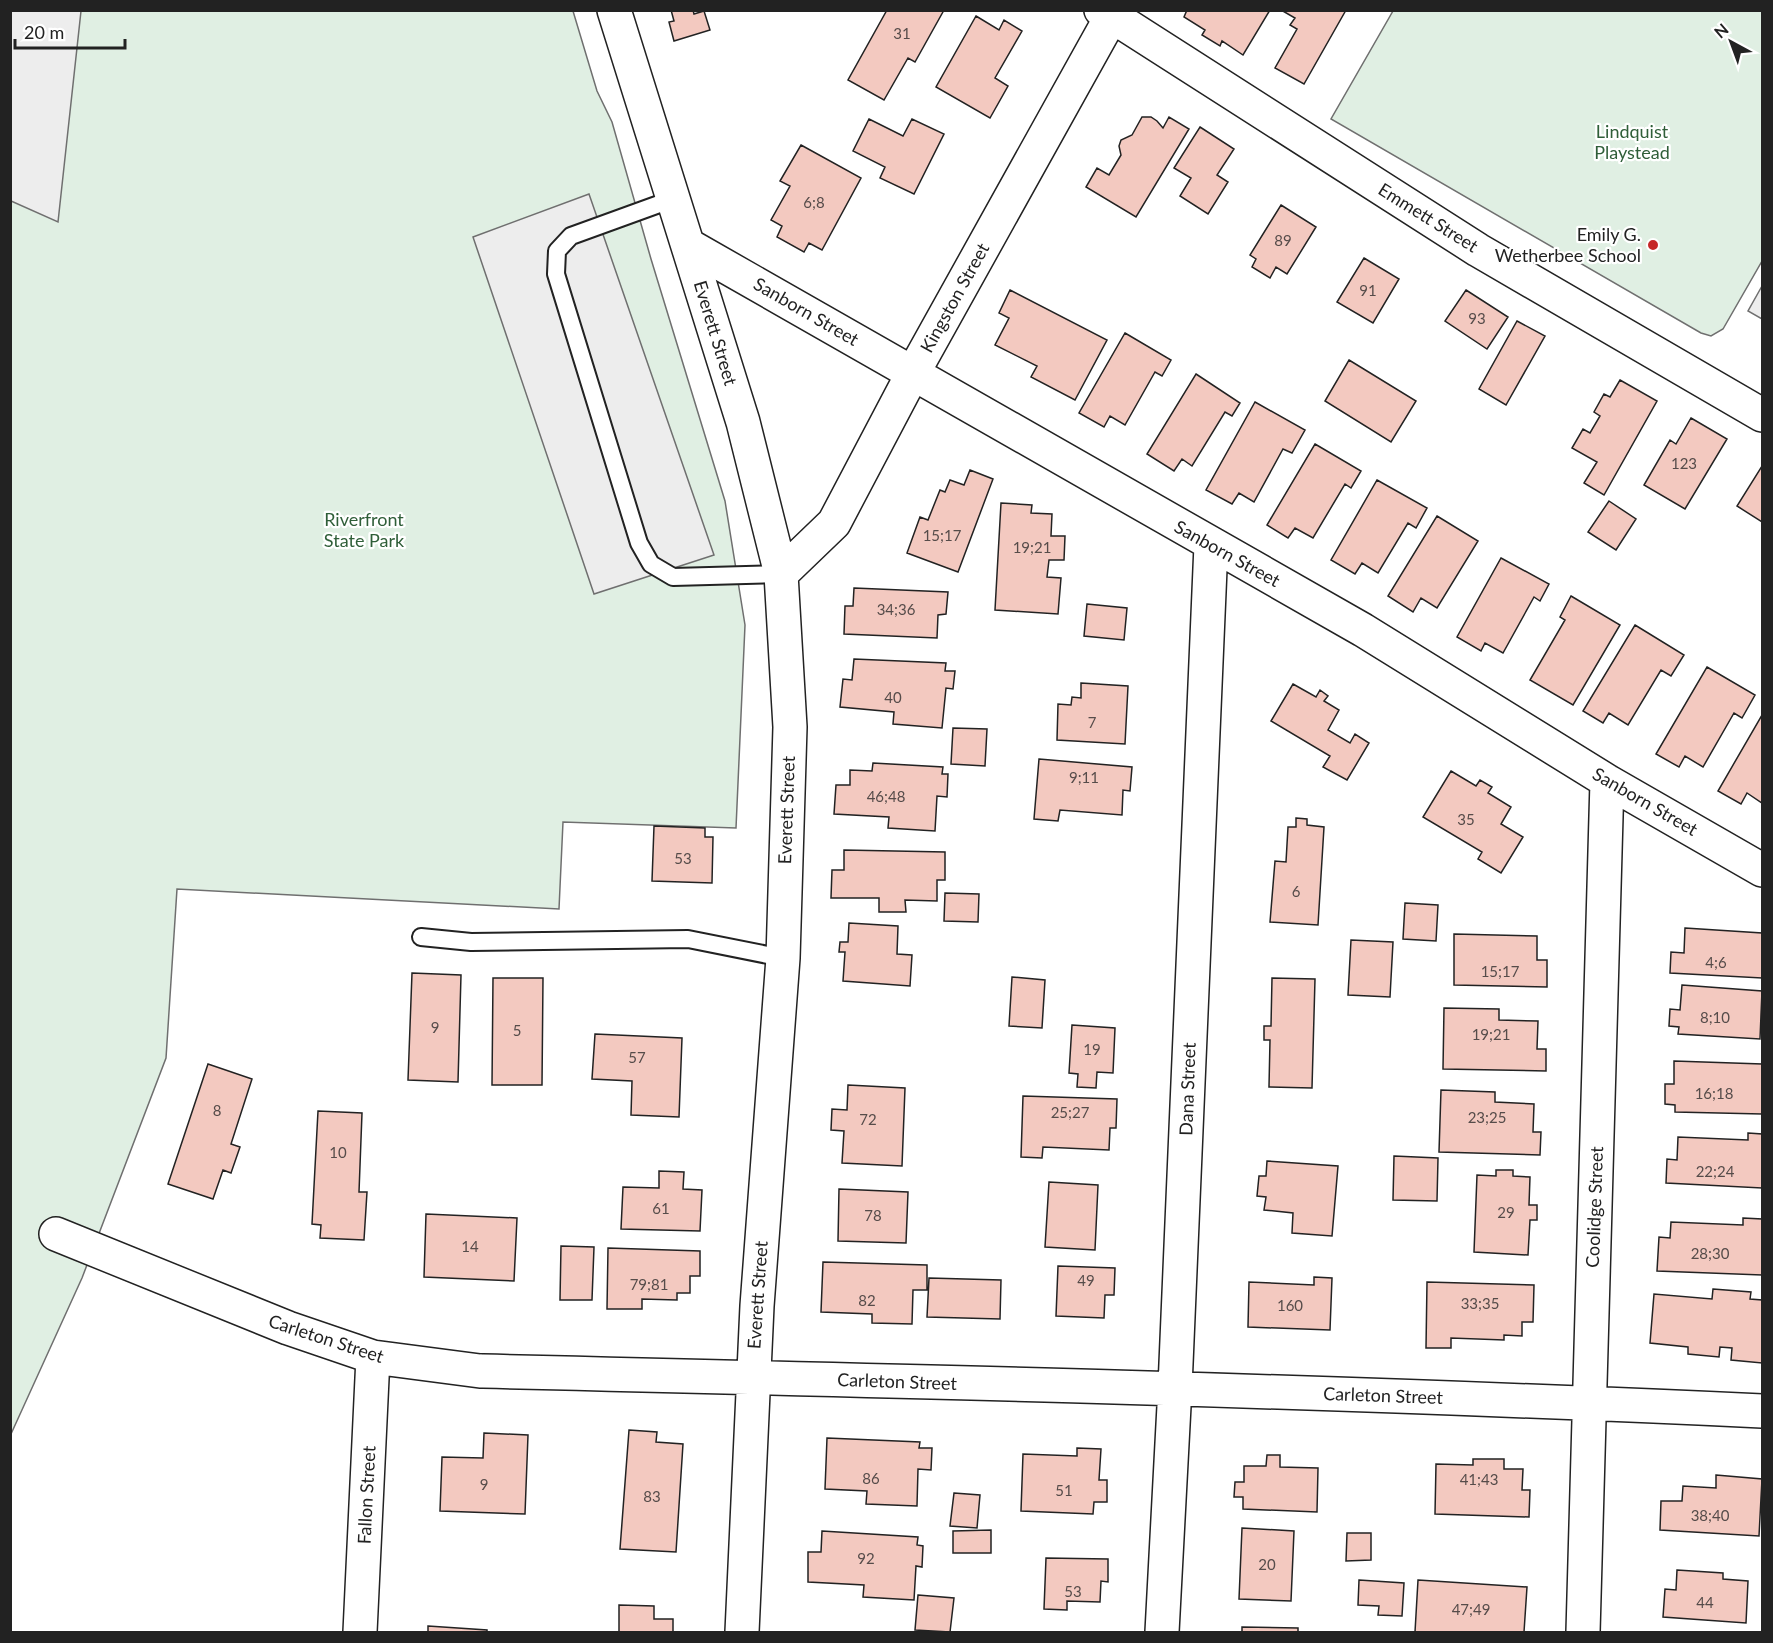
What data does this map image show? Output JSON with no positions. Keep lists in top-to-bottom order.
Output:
{
  "streets": {
    "street": [
      "Emmett Street",
      "Kingston Street",
      "Sanborn Street",
      "Everett Street",
      "Dana Street",
      "Coolidge Street",
      "Carleton Street",
      "Fallon Street"
    ]
  },
  "crossings": [
    ["Emmett Street", "Kingston Street"],
    ["Kingston Street", "Sanborn Street"],
    ["Kingston Street", "Everett Street"],
    ["Sanborn Street", "Everett Street"],
    ["Sanborn Street", "Dana Street"],
    ["Sanborn Street", "Coolidge Street"],
    ["Everett Street", "Carleton Street"],
    ["Dana Street", "Carleton Street"],
    ["Coolidge Street", "Carleton Street"],
    ["Carleton Street", "Fallon Street"]
  ],
  "parks": ["Lindquist Playstead", "Riverfront State Park"],
  "places": ["Emily G. Wetherbee School"],
  "house_numbers": [
    "31",
    "6;8",
    "89",
    "91",
    "93",
    "123",
    "15;17",
    "19;21",
    "34;36",
    "40",
    "7",
    "9;11",
    "46;48",
    "35",
    "53",
    "6",
    "4;6",
    "15;17",
    "8;10",
    "9",
    "5",
    "19;21",
    "19",
    "57",
    "16;18",
    "8",
    "25;27",
    "23;25",
    "72",
    "10",
    "22;24",
    "61",
    "29",
    "78",
    "14",
    "28;30",
    "49",
    "79;81",
    "82",
    "33;35",
    "160",
    "86",
    "41;43",
    "9",
    "51",
    "83",
    "38;40",
    "92",
    "20",
    "53",
    "44",
    "47;49"
  ],
  "scale_bar": "20 m",
  "north": "top left"
}
